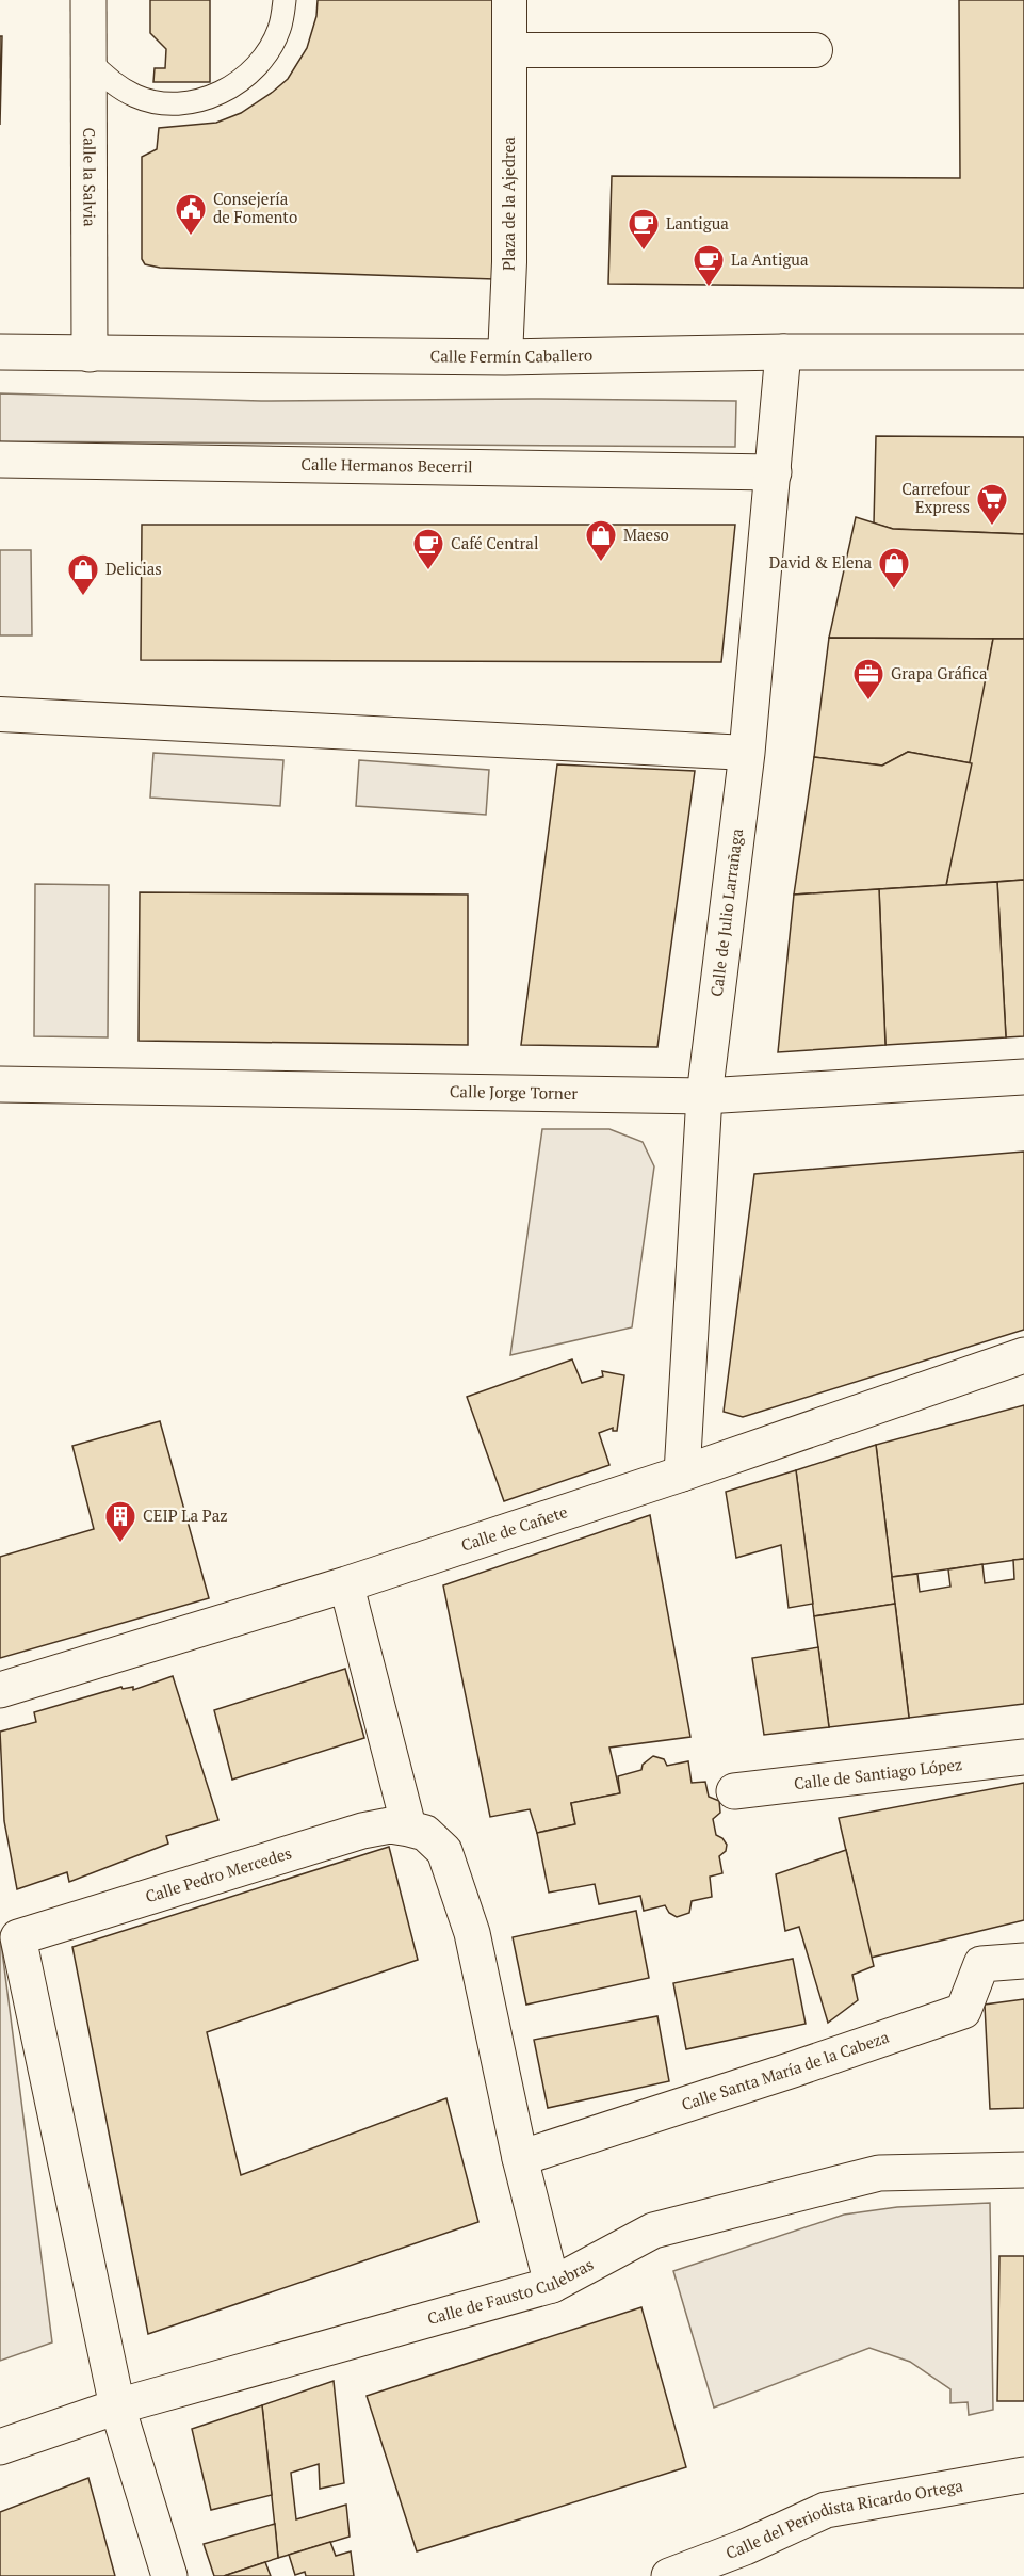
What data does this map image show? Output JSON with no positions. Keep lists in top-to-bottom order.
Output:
{
  "streets": {
    "street": [
      "Calle la Salvia",
      "Plaza de la Ajedrea",
      "Calle Fermín Caballero",
      "Calle Hermanos Becerril",
      "Calle de Julio Larrañaga",
      "Calle Jorge Torner",
      "Calle de Cañete",
      "Calle de Santiago López",
      "Calle Pedro Mercedes",
      "Calle Santa María de la Cabeza",
      "Calle de Fausto Culebras",
      "Calle del Periodista Ricardo Ortega"
    ]
  },
  "crossings": [
    ["Calle la Salvia", "Calle Fermín Caballero"],
    ["Plaza de la Ajedrea", "Calle Fermín Caballero"],
    ["Calle Fermín Caballero", "Calle de Julio Larrañaga"],
    ["Calle Hermanos Becerril", "Calle de Julio Larrañaga"],
    ["Calle de Julio Larrañaga", "Calle Jorge Torner"],
    ["Calle de Julio Larrañaga", "Calle de Cañete"],
    ["Calle Pedro Mercedes", "Calle Santa María de la Cabeza"],
    ["Calle Pedro Mercedes", "Calle de Fausto Culebras"]
  ],
  "places": {
    "public building": ["Consejería de Fomento"],
    "cafe": ["Lantigua", "La Antigua", "Café Central"],
    "supermarket": ["Carrefour Express"],
    "shop": ["Maeso", "David & Elena", "Delicias"],
    "office": ["Grapa Gráfica"],
    "building": ["CEIP La Paz"]
  }
}
